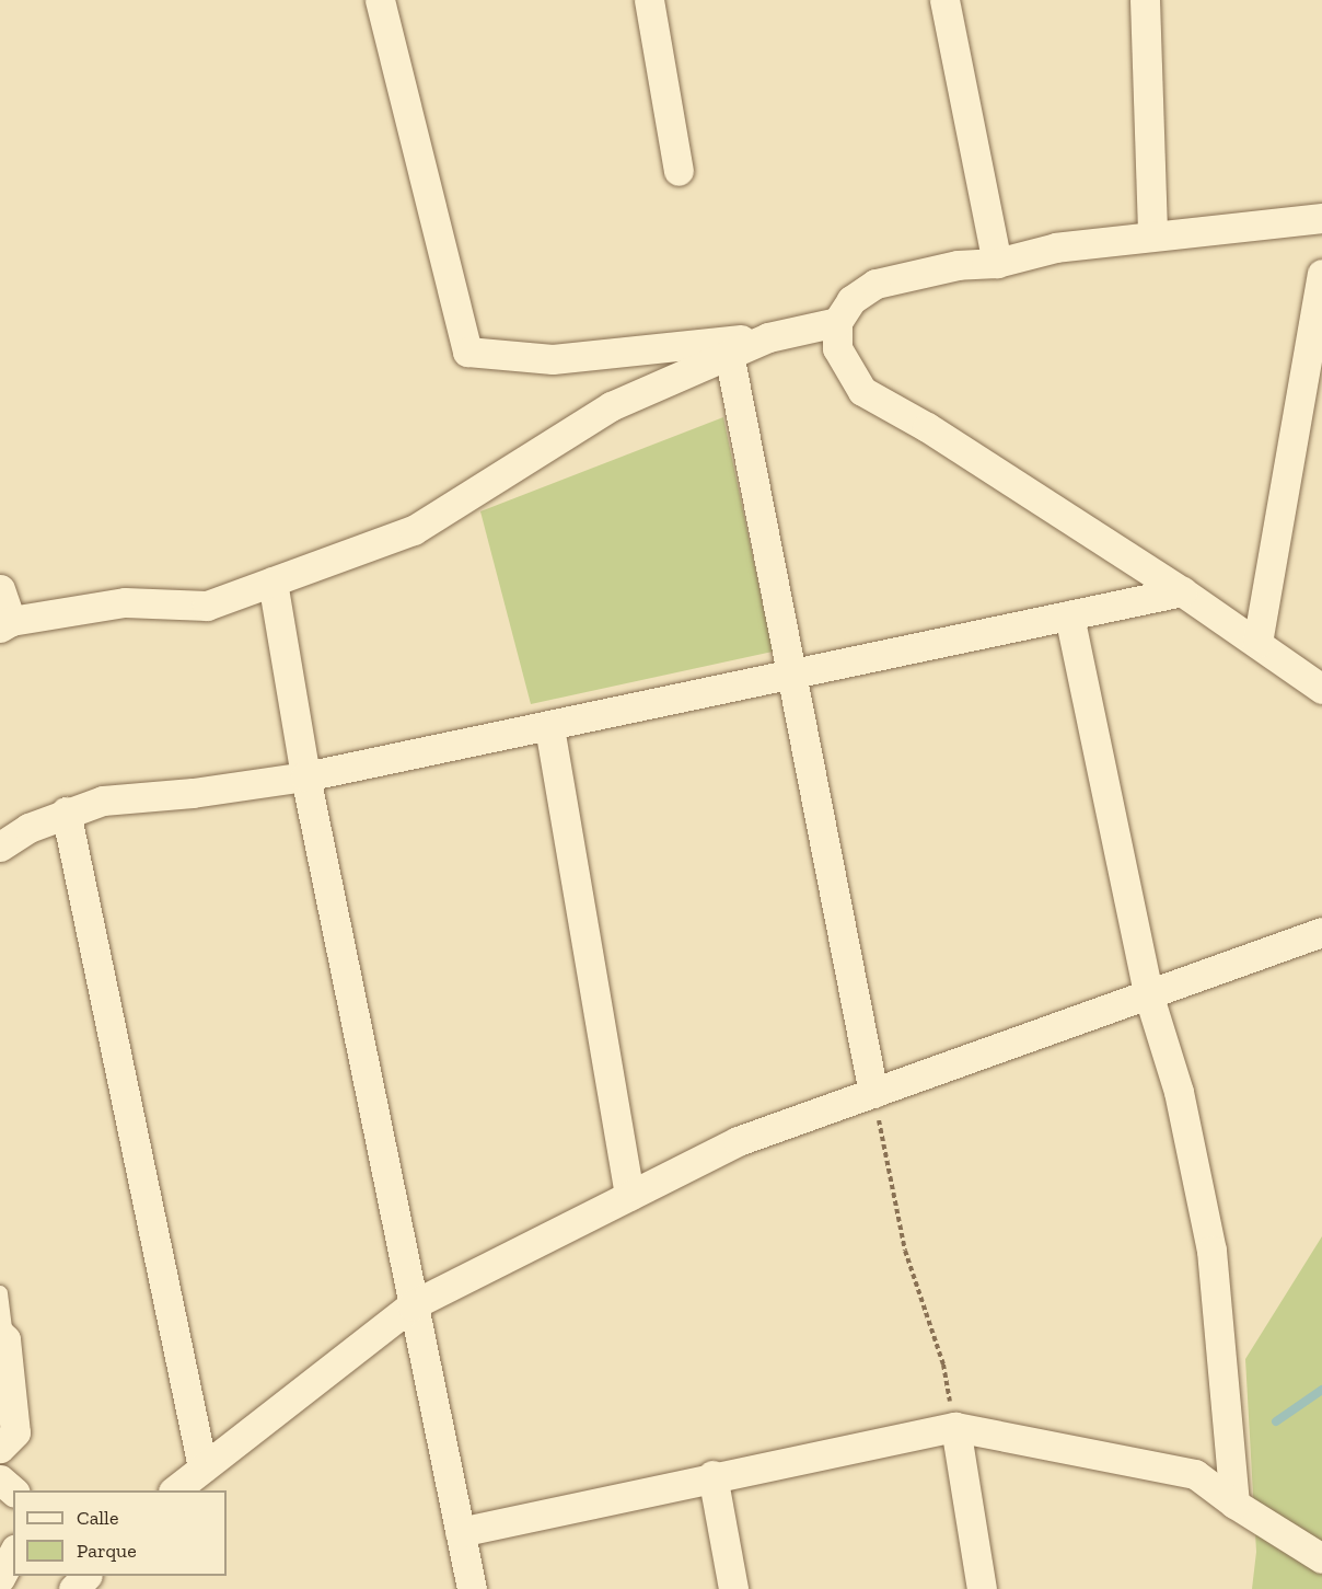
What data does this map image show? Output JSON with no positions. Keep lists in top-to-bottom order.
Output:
{
  "legend": ["Calle", "Parque"]
}
